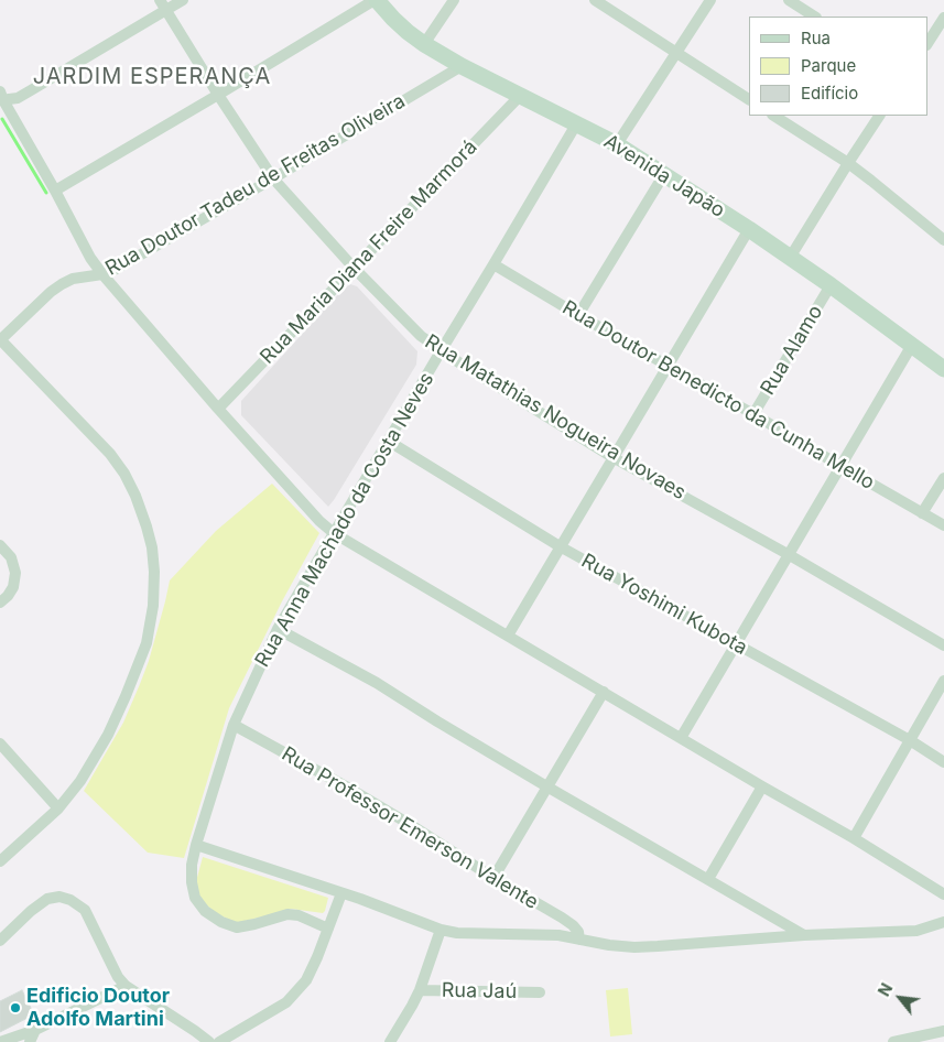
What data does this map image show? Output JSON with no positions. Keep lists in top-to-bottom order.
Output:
{
  "streets": {
    "main road": ["Avenida Japão"],
    "street": [
      "Rua Doutor Tadeu de Freitas Oliveira",
      "Rua Maria Diana Freire Marmorá",
      "Rua Alamo",
      "Rua Doutor Benedicto da Cunha Mello",
      "Rua Matathias Nogueira Novaes",
      "Rua Anna Machado da Costa Neves",
      "Rua Yoshimi Kubota",
      "Rua Professor Emerson Valente",
      "Rua Jaú"
    ]
  },
  "crossings": [
    ["Avenida Japão", "Rua Doutor Tadeu de Freitas Oliveira"],
    ["Avenida Japão", "Rua Maria Diana Freire Marmorá"],
    ["Avenida Japão", "Rua Alamo"],
    ["Avenida Japão", "Rua Anna Machado da Costa Neves"],
    ["Rua Doutor Tadeu de Freitas Oliveira", "Rua Matathias Nogueira Novaes"],
    ["Rua Maria Diana Freire Marmorá", "Rua Matathias Nogueira Novaes"],
    ["Rua Alamo", "Rua Doutor Benedicto da Cunha Mello"],
    ["Rua Doutor Benedicto da Cunha Mello", "Rua Anna Machado da Costa Neves"],
    ["Rua Matathias Nogueira Novaes", "Rua Anna Machado da Costa Neves"],
    ["Rua Anna Machado da Costa Neves", "Rua Yoshimi Kubota"],
    ["Rua Anna Machado da Costa Neves", "Rua Professor Emerson Valente"]
  ],
  "districts": ["JARDIM ESPERANÇA"],
  "places": ["Edificio Doutor Adolfo Martini"],
  "legend": ["Rua", "Parque", "Edifício"],
  "north": "top left"
}
